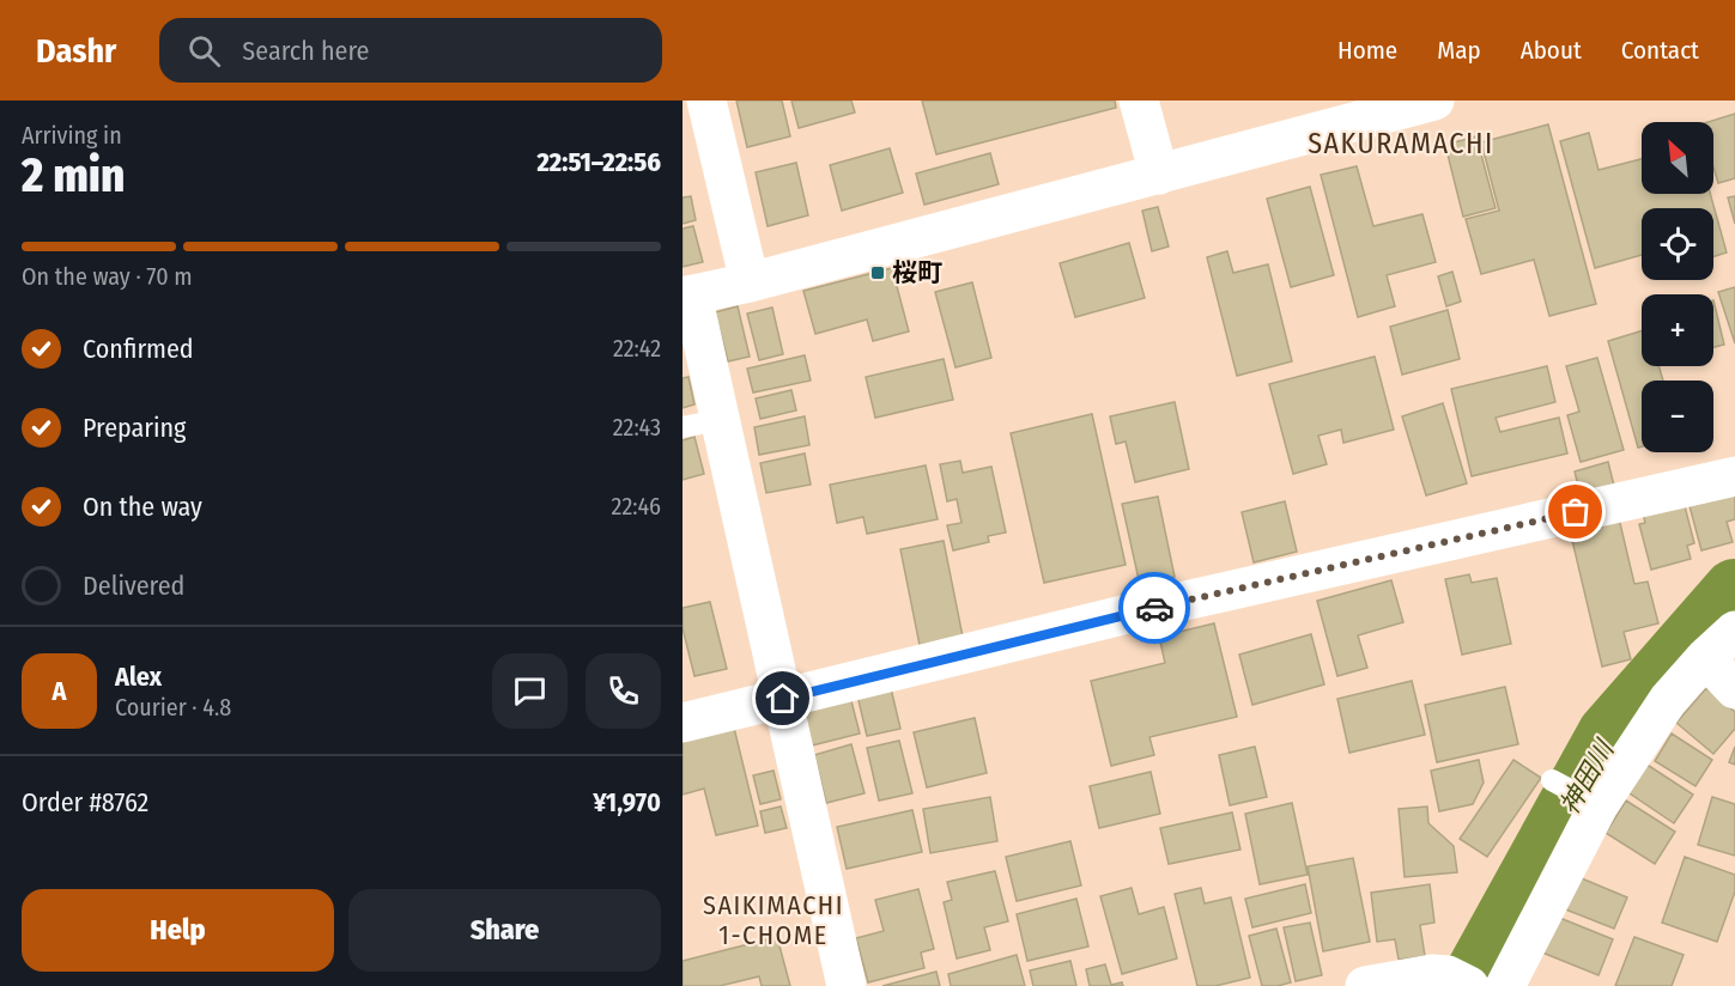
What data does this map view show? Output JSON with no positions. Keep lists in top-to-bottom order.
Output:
{
  "districts": ["SAKURAMACHI", "SAIKIMACHI 1-CHOME"],
  "water": ["神田川"],
  "places": {
    "transit": ["桜町"]
  },
  "north": "top left",
  "page": {
    "header": "Dashr",
    "search": "Search here",
    "nav": [
      "Home",
      "Map",
      "About",
      "Contact"
    ],
    "heading": ["2 min", "Arriving in", "22:51–22:56"],
    "panel": [
      "Alex",
      "Courier · 4.8",
      "Order #8762",
      "¥1,970"
    ],
    "map_buttons": ["+", "−"],
    "bar": "On the way · 70 m",
    "list": [
      ["Confirmed", "22:42"],
      ["Preparing", "22:43"],
      ["On the way", "22:46"],
      "Delivered"
    ],
    "round": "A",
    "buttons": ["Help", "Share"]
  }
}
